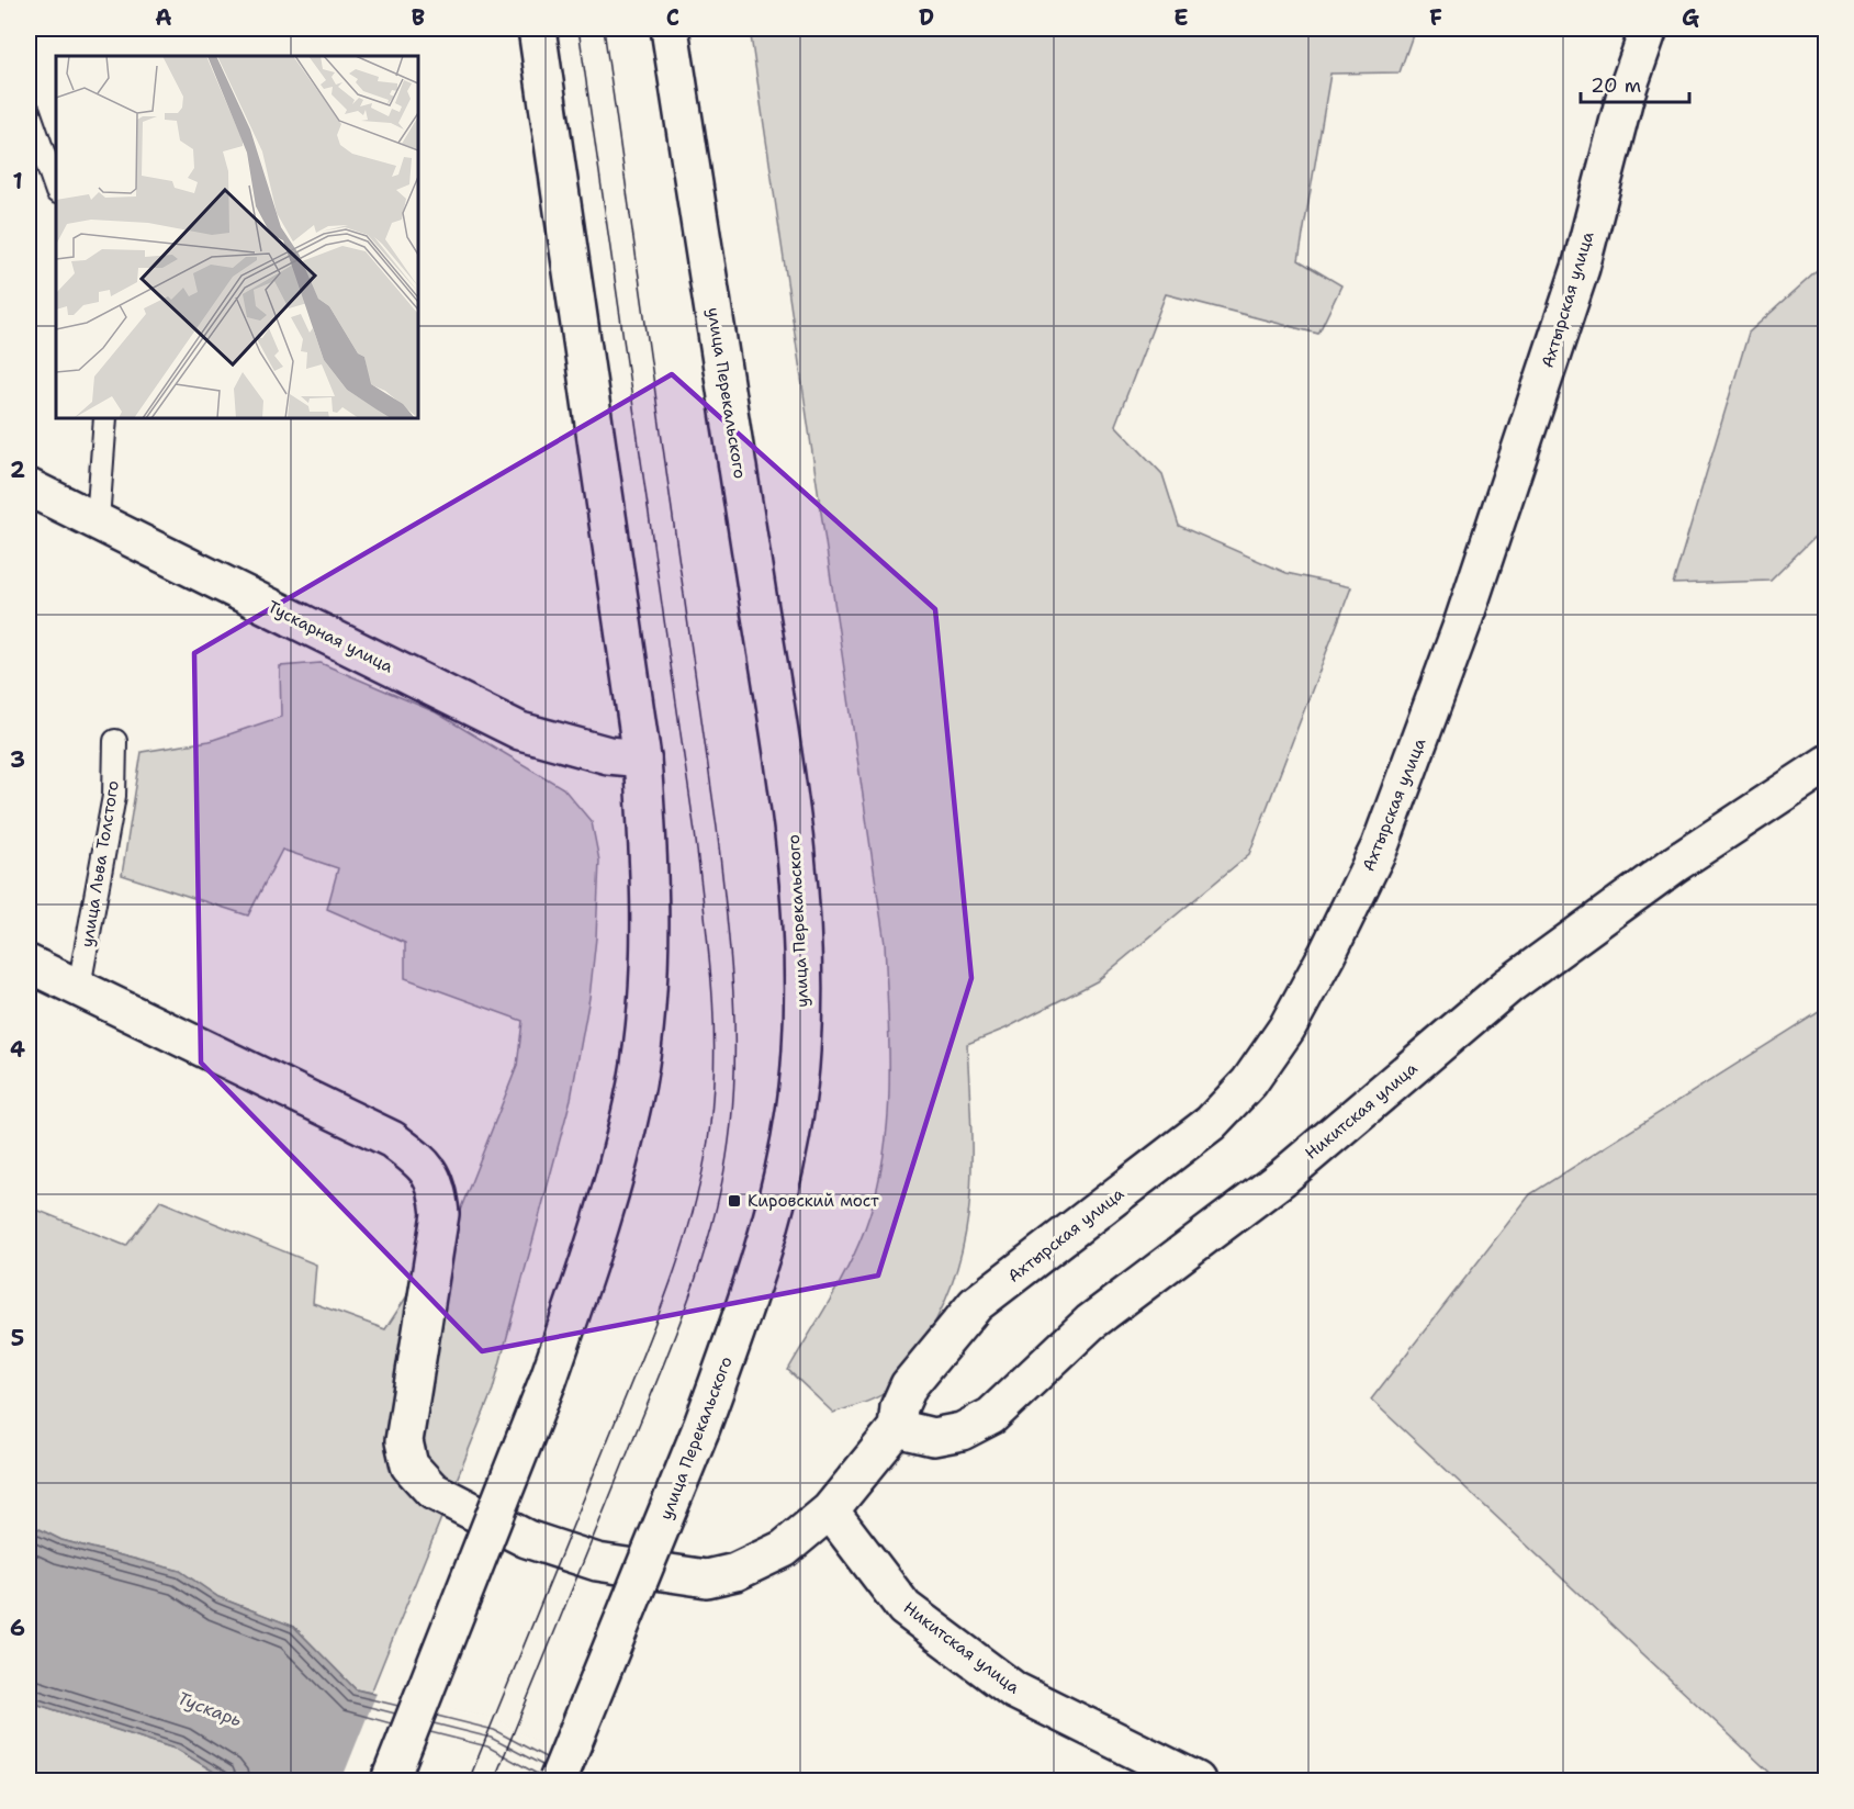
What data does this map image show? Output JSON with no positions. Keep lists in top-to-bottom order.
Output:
{
  "streets": {
    "street": [
      "Ахтырская улица",
      "улица Перекальского",
      "Тускарная улица",
      "Никитская улица"
    ],
    "lane": ["улица Льва Толстого"]
  },
  "crossings": [
    ["Ахтырская улица", "Никитская улица"]
  ],
  "water": ["Тускарь"],
  "places": {
    "transit": ["Кировский мост"]
  },
  "scale_bar": "20 m",
  "grid": {
    "columns": [
      "A",
      "B",
      "C",
      "D",
      "E",
      "F",
      "G"
    ],
    "rows": [
      "1",
      "2",
      "3",
      "4",
      "5",
      "6"
    ]
  }
}
